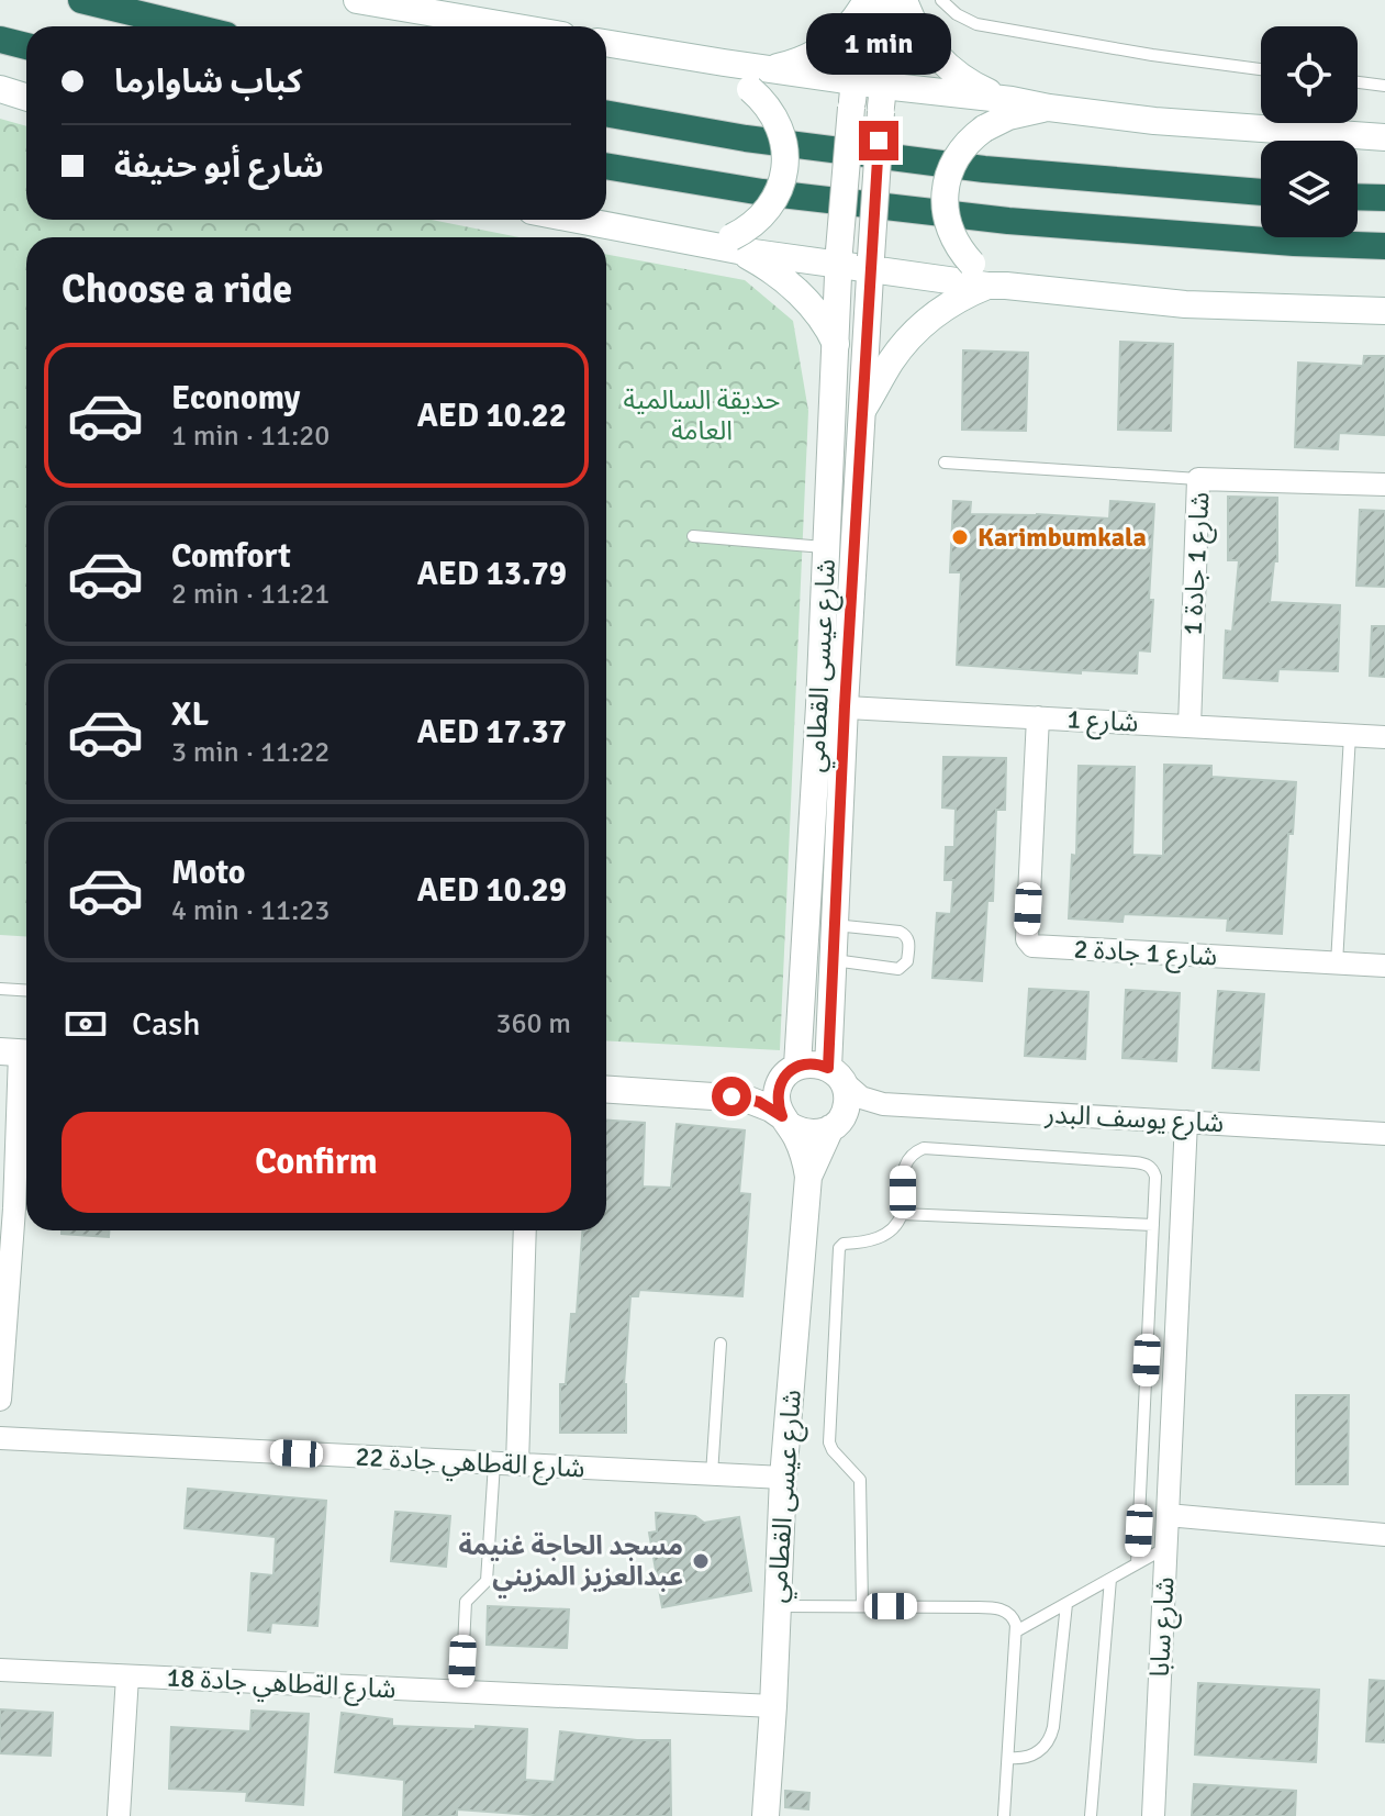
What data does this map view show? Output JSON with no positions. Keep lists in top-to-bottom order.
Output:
{
  "streets": {
    "street": [
      "شارع 1 جادة 1",
      "شارع عيسى القطامي",
      "شارع 1",
      "شارع 1 جادة 2",
      "شارع يوسف البدر",
      "شارع الةطاهي جادة 22",
      "شارع سابا",
      "شارع الةطاهي جادة 18"
    ]
  },
  "crossings": [
    ["شارع 1 جادة 1", "شارع 1"],
    ["شارع عيسى القطامي", "شارع 1"],
    ["شارع عيسى القطامي", "شارع يوسف البدر"],
    ["شارع عيسى القطامي", "شارع الةطاهي جادة 22"],
    ["شارع عيسى القطامي", "شارع الةطاهي جادة 18"],
    ["شارع 1", "شارع 1 جادة 2"],
    ["شارع يوسف البدر", "شارع سابا"]
  ],
  "parks": ["حديقة السالمية العامة"],
  "places": ["Karimbumkala", "مسجد الحاجة غنيمة عبدالعزيز المزيني"],
  "page": {
    "bubble": "1 min",
    "banner": ["كباب شاوارما", "شارع أبو حنيفة"],
    "heading": "Choose a ride",
    "list": [
      {
        "name": "Economy",
        "note": "1 min · 11:20",
        "value": "AED 10.22"
      },
      {
        "name": "Comfort",
        "note": "2 min · 11:21",
        "value": "AED 13.79"
      },
      {
        "name": "XL",
        "note": "3 min · 11:22",
        "value": "AED 17.37"
      },
      {
        "name": "Moto",
        "note": "4 min · 11:23",
        "value": "AED 10.29"
      }
    ],
    "pay": ["Cash", "360 m"],
    "buttons": "Confirm"
  }
}
